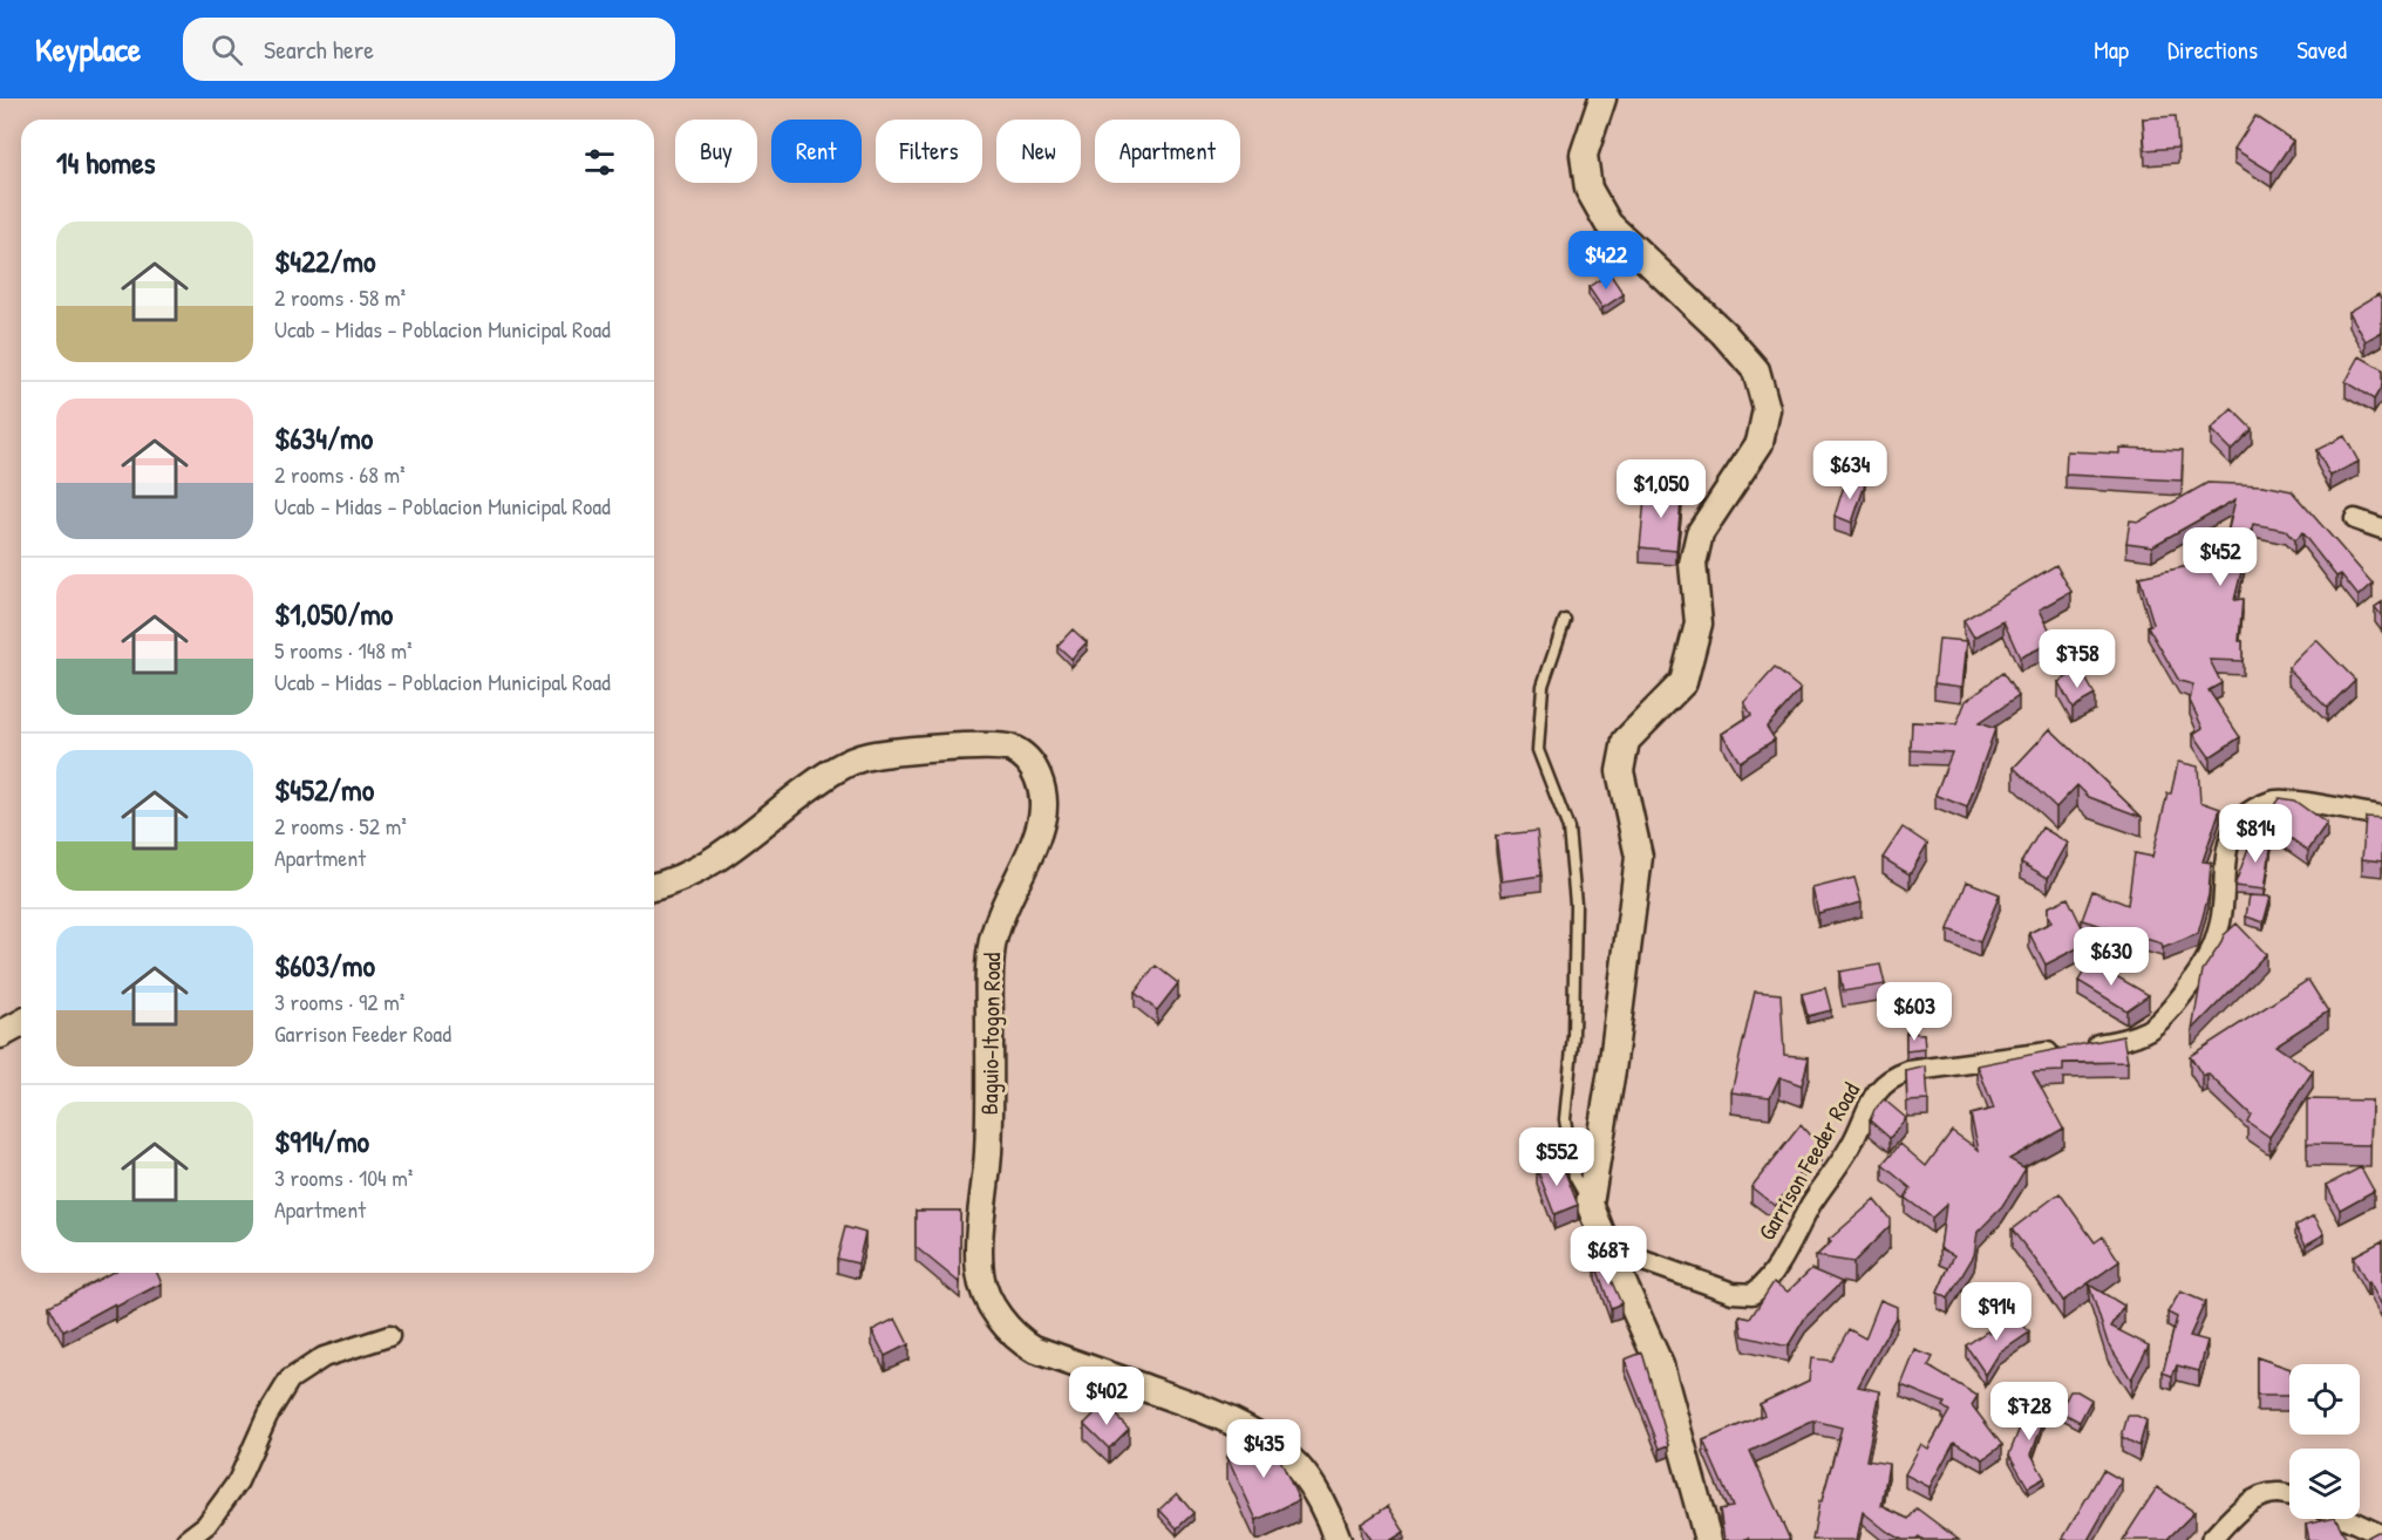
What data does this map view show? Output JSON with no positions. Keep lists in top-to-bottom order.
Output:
{
  "streets": {
    "street": ["Baguio-Itogon Road", "Garrison Feeder Road"]
  },
  "page": {
    "header": "Keyplace",
    "search": "Search here",
    "nav": ["Map", "Directions", "Saved"],
    "chip": [
      "Buy",
      "Rent",
      "Filters",
      "New",
      "Apartment"
    ],
    "heading": "14 homes",
    "list": [
      {
        "name": "$422/mo",
        "note": "2 rooms · 58 m² · Ucab - Midas - Poblacion Municipal Road"
      },
      {
        "name": "$634/mo",
        "note": "2 rooms · 68 m² · Ucab - Midas - Poblacion Municipal Road"
      },
      {
        "name": "$1,050/mo",
        "note": "5 rooms · 148 m² · Ucab - Midas - Poblacion Municipal Road"
      },
      {
        "name": "$452/mo",
        "note": "2 rooms · 52 m² · Apartment"
      },
      {
        "name": "$603/mo",
        "note": "3 rooms · 92 m² · Garrison Feeder Road"
      },
      {
        "name": "$914/mo",
        "note": "3 rooms · 104 m² · Apartment"
      }
    ],
    "price": [
      "$422",
      "$634",
      "$1,050",
      "$452",
      "$758",
      "$814",
      "$630",
      "$603",
      "$552",
      "$687",
      "$914",
      "$402",
      "$728",
      "$435"
    ]
  }
}
